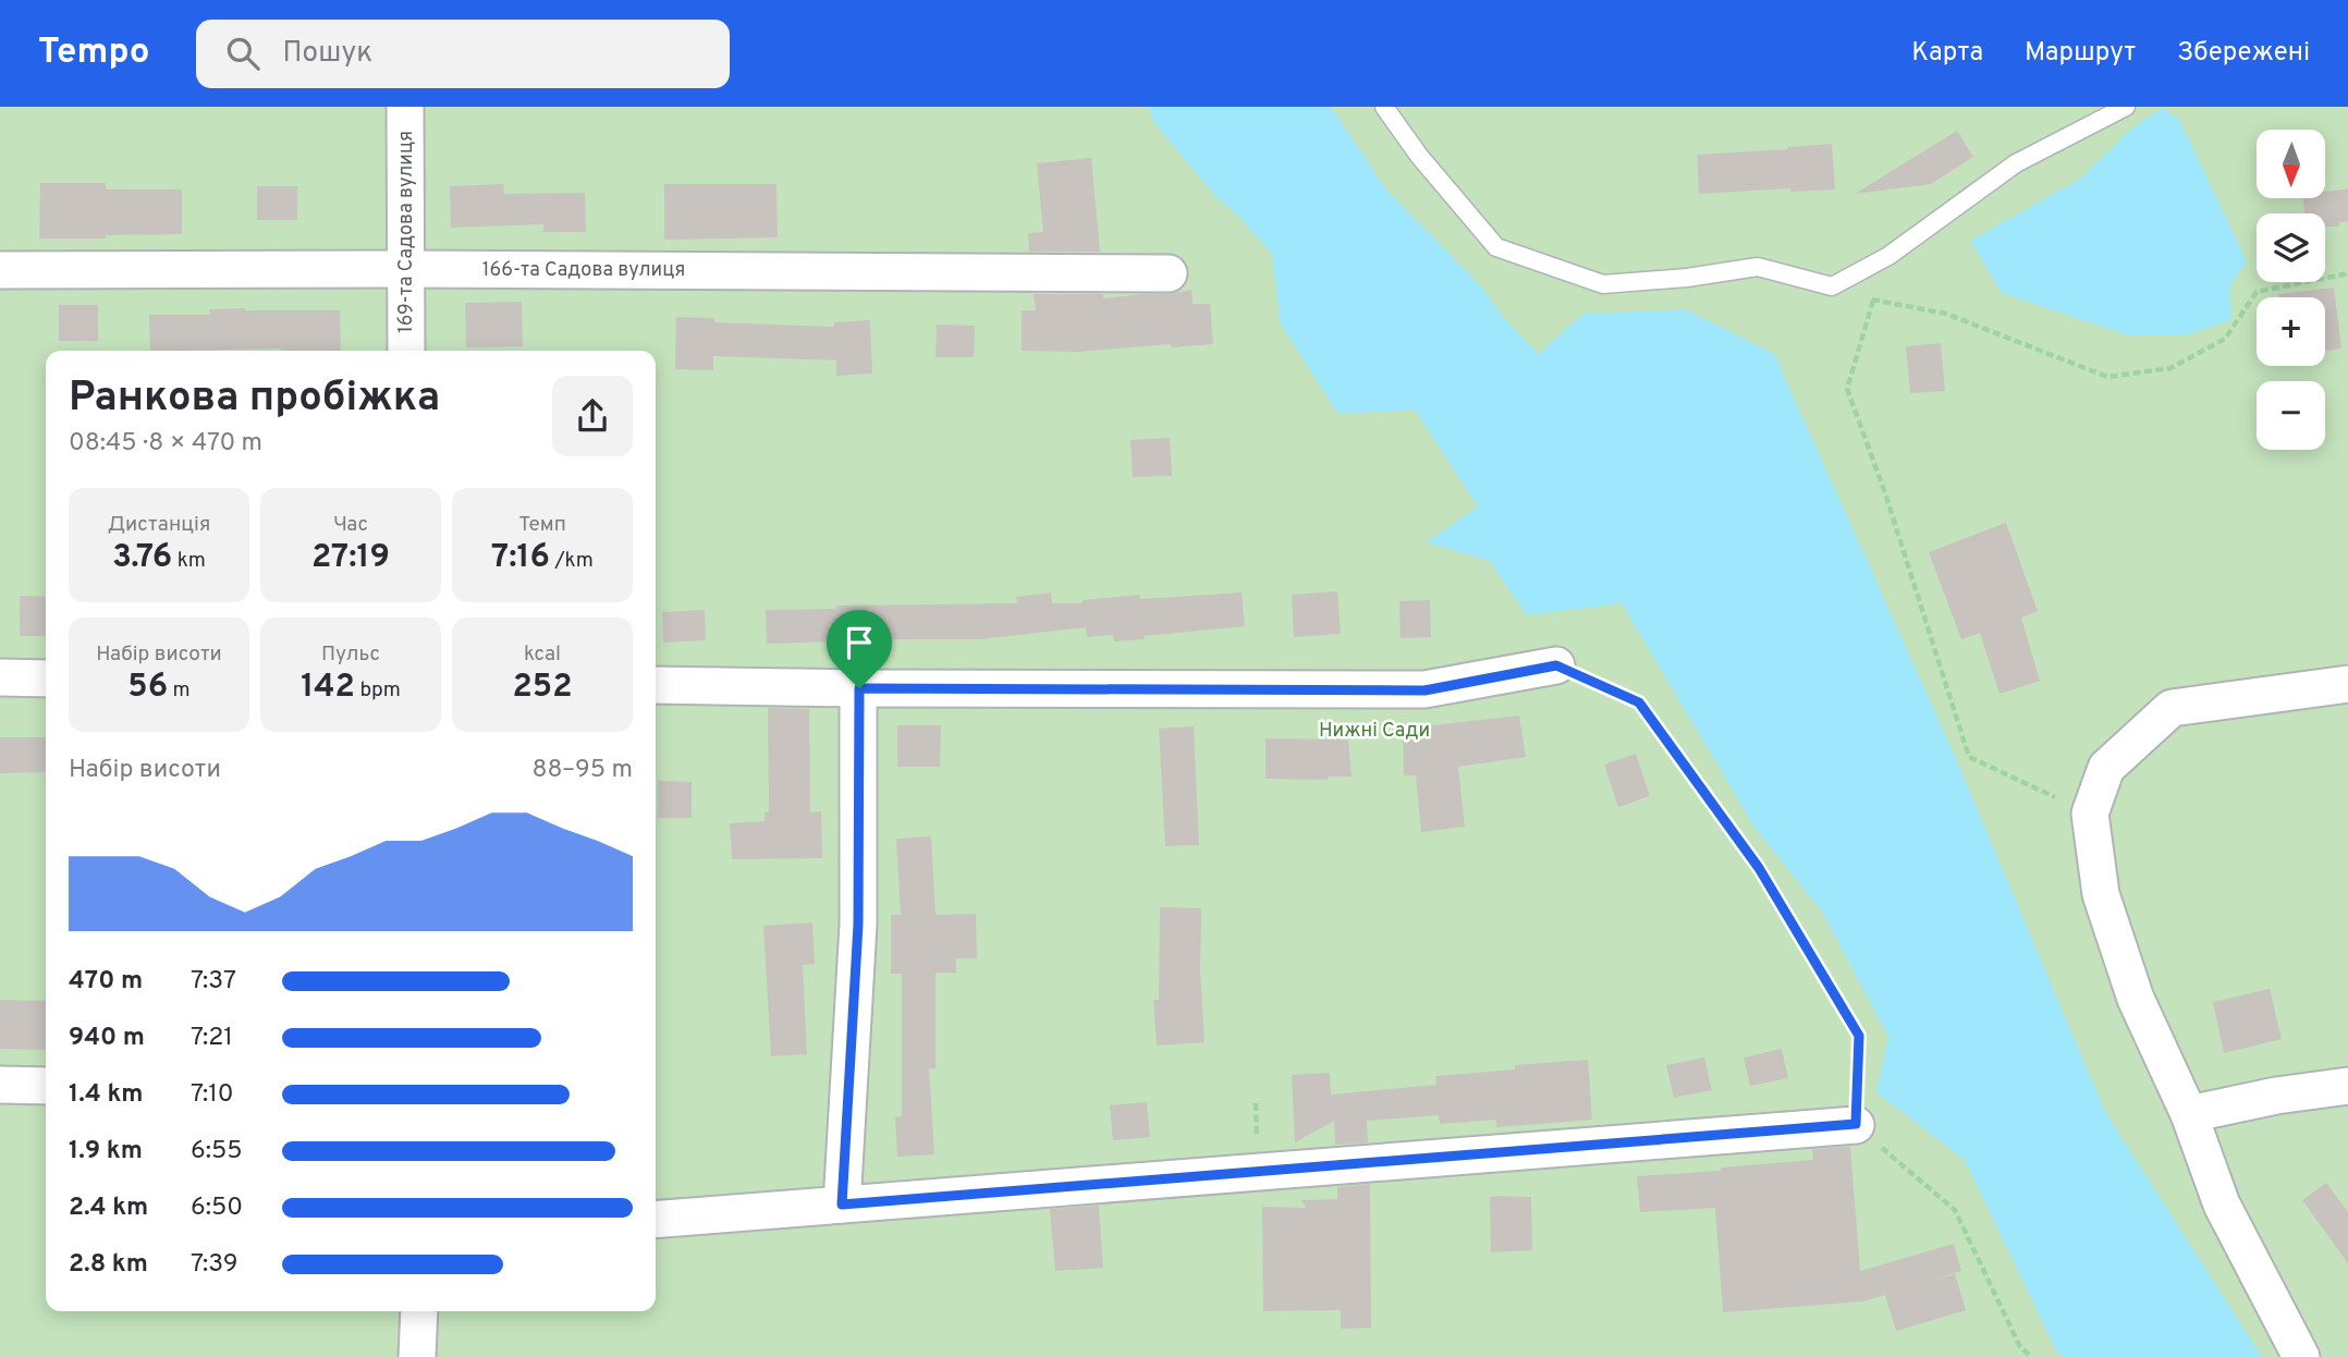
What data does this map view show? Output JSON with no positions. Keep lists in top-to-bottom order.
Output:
{
  "streets": {
    "street": ["169-та Садова вулиця", "166-та Садова вулиця"]
  },
  "crossings": [
    ["169-та Садова вулиця", "166-та Садова вулиця"]
  ],
  "parks": ["Нижні Сади"],
  "north": "bottom",
  "page": {
    "header": "Tempo",
    "search": "Пошук",
    "nav": ["Карта", "Маршрут", "Збережені"],
    "map_buttons": ["+", "−"],
    "heading": ["Ранкова пробіжка", "08:45 · 8 × 470 m"],
    "stats": [
      ["Дистанція", "3.76 km"],
      ["Час", "27:19"],
      ["Темп", "7:16 /km"],
      ["Набір висоти", "56 m"],
      ["Пульс", "142 bpm"],
      ["kcal", "252"]
    ],
    "chart": ["Набір висоти", "88–95 m"],
    "list": [
      {
        "name": "470 m",
        "note": "7:37"
      },
      {
        "name": "940 m",
        "note": "7:21"
      },
      {
        "name": "1.4 km",
        "note": "7:10"
      },
      {
        "name": "1.9 km",
        "note": "6:55"
      },
      {
        "name": "2.4 km",
        "note": "6:50"
      },
      {
        "name": "2.8 km",
        "note": "7:39"
      }
    ]
  }
}
